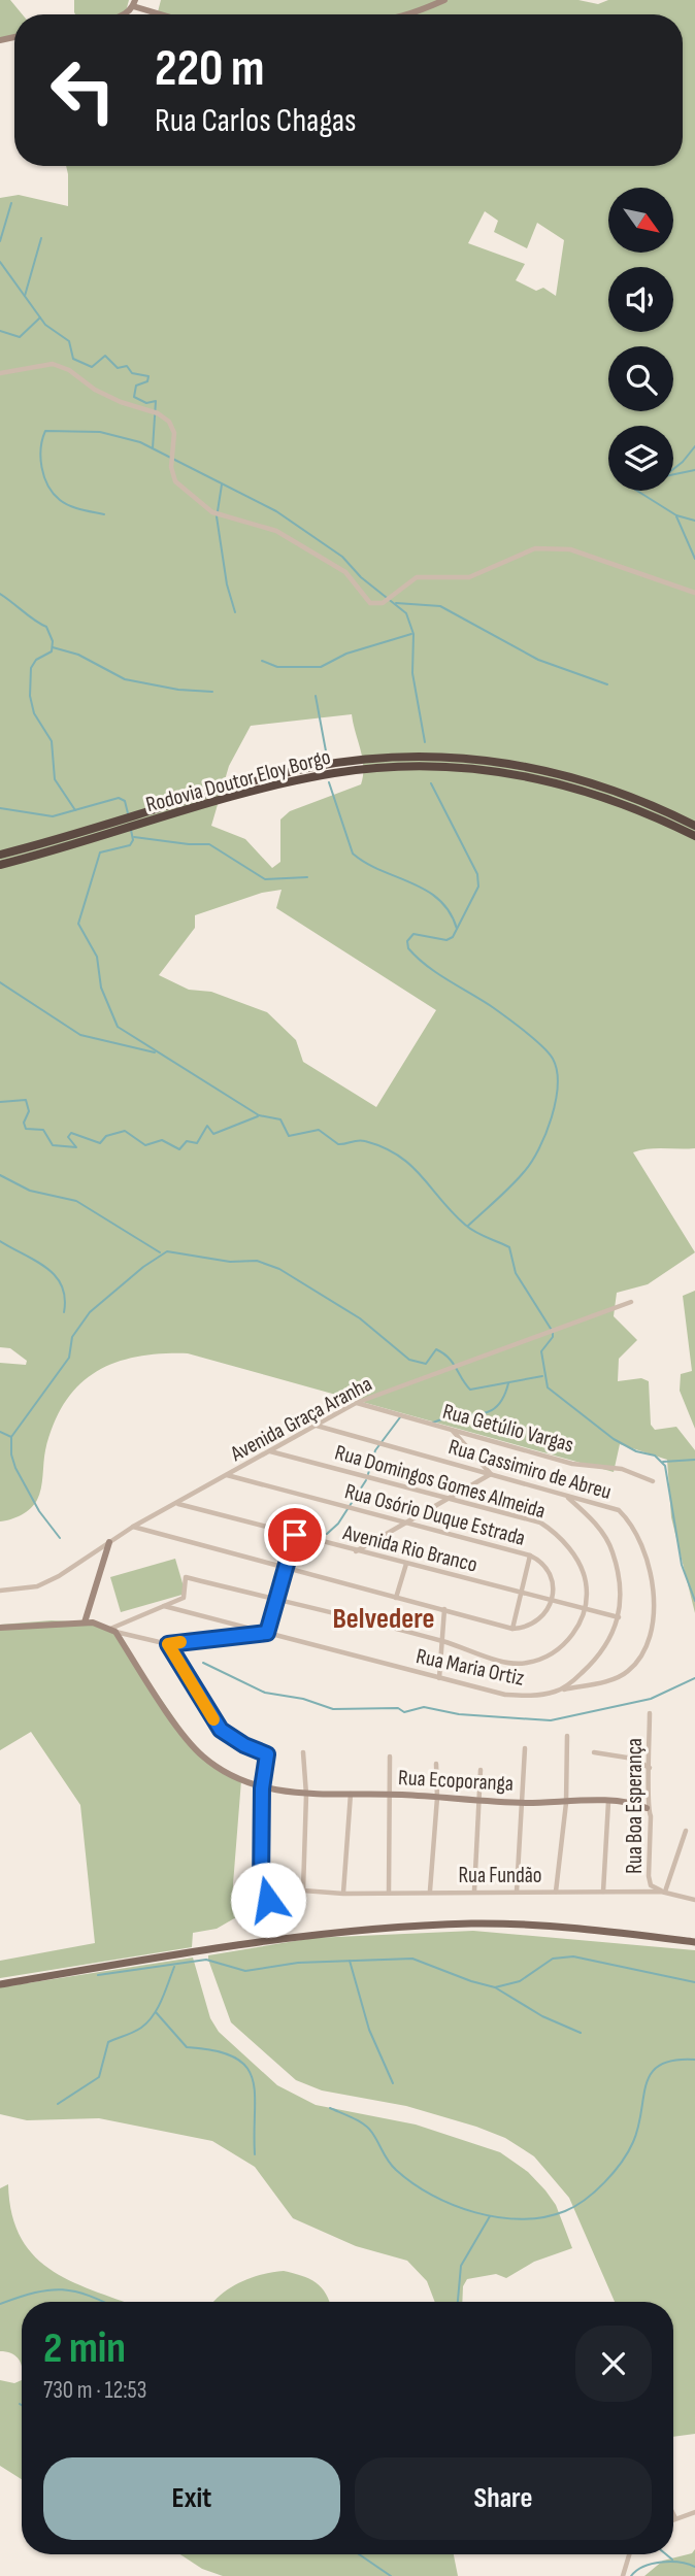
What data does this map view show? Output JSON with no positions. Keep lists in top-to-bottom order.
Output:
{
  "streets": {
    "highway": ["Rodovia Doutor Eloy Borgo"],
    "street": [
      "Avenida Graça Aranha",
      "Rua Getúlio Vargas",
      "Rua Cassimiro de Abreu",
      "Rua Domingos Gomes Almeida",
      "Rua Osório Duque Estrada",
      "Avenida Rio Branco",
      "Rua Maria Ortiz",
      "Rua Ecoporanga",
      "Rua Boa Esperança",
      "Rua Fundão"
    ]
  },
  "crossings": [
    ["Avenida Graça Aranha", "Rua Getúlio Vargas"],
    ["Avenida Graça Aranha", "Rua Cassimiro de Abreu"],
    ["Avenida Graça Aranha", "Rua Domingos Gomes Almeida"],
    ["Avenida Graça Aranha", "Rua Osório Duque Estrada"],
    ["Avenida Graça Aranha", "Avenida Rio Branco"],
    ["Rua Cassimiro de Abreu", "Rua Maria Ortiz"],
    ["Rua Domingos Gomes Almeida", "Avenida Rio Branco"],
    ["Rua Osório Duque Estrada", "Avenida Rio Branco"],
    ["Rua Ecoporanga", "Rua Boa Esperança"],
    ["Rua Ecoporanga", "Rua Fundão"],
    ["Rua Boa Esperança", "Rua Fundão"]
  ],
  "districts": ["Belvedere"],
  "north": "bottom right",
  "page": {
    "turn": ["220 m", "Rua Carlos Chagas"],
    "heading": ["2 min", "730 m · 12:53"],
    "buttons": ["Exit", "Share"]
  }
}
